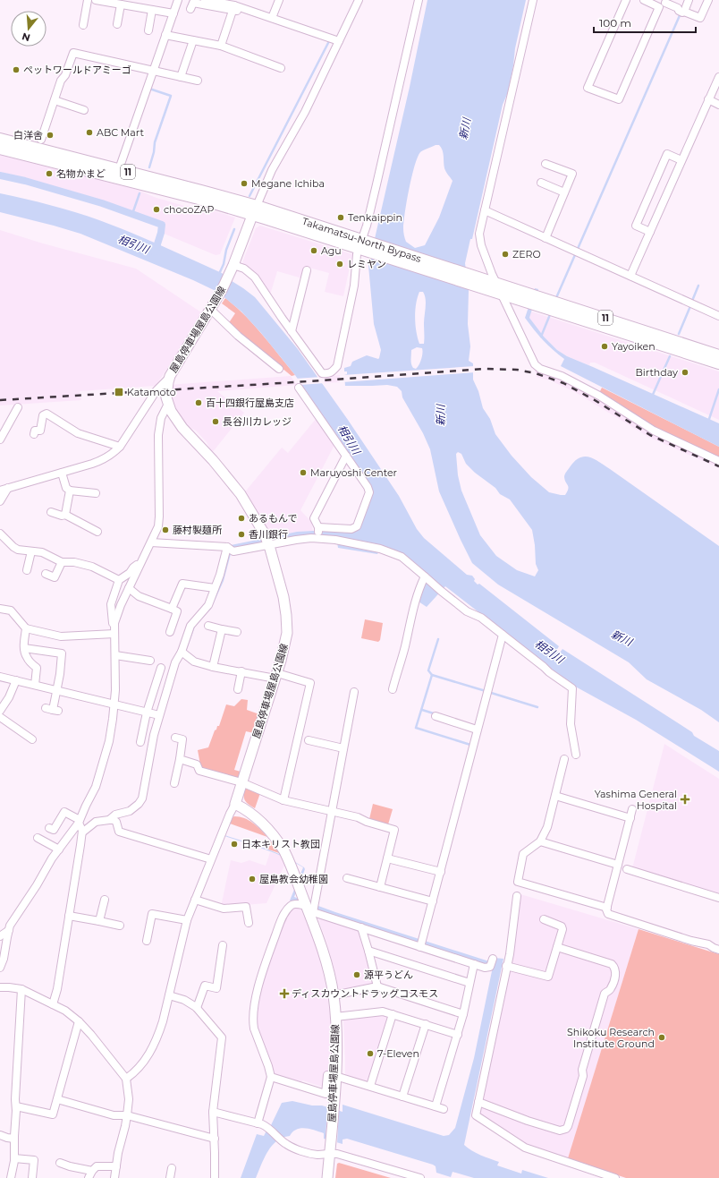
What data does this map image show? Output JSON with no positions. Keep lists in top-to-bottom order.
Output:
{
  "streets": {
    "highway": ["11", "Takamatsu-North Bypass"],
    "main road": ["屋島停車場屋島公園線"]
  },
  "crossings": [
    ["Takamatsu-North Bypass", "屋島停車場屋島公園線"]
  ],
  "water": ["新川", "相引川"],
  "places": {
    "other": [
      "ペットワールドアミーゴ",
      "ABC Mart",
      "白洋舎",
      "名物かまど",
      "Megane Ichiba",
      "chocoZAP",
      "Tenkaippin",
      "Agu",
      "ZERO",
      "レミヤン",
      "Yayoiken",
      "Birthday",
      "百十四銀行屋島支店",
      "長谷川カレッジ",
      "Maruyoshi Center",
      "あるもんで",
      "藤村製麺所",
      "香川銀行",
      "日本キリスト教団",
      "屋島教会幼稚園",
      "源平うどん",
      "Shikoku Research Institute Ground",
      "7-Eleven"
    ],
    "transit": ["Katamoto"],
    "health": ["Yashima General Hospital", "ディスカウントドラッグコスモス"]
  },
  "scale_bar": "100 m",
  "north": "bottom"
}
